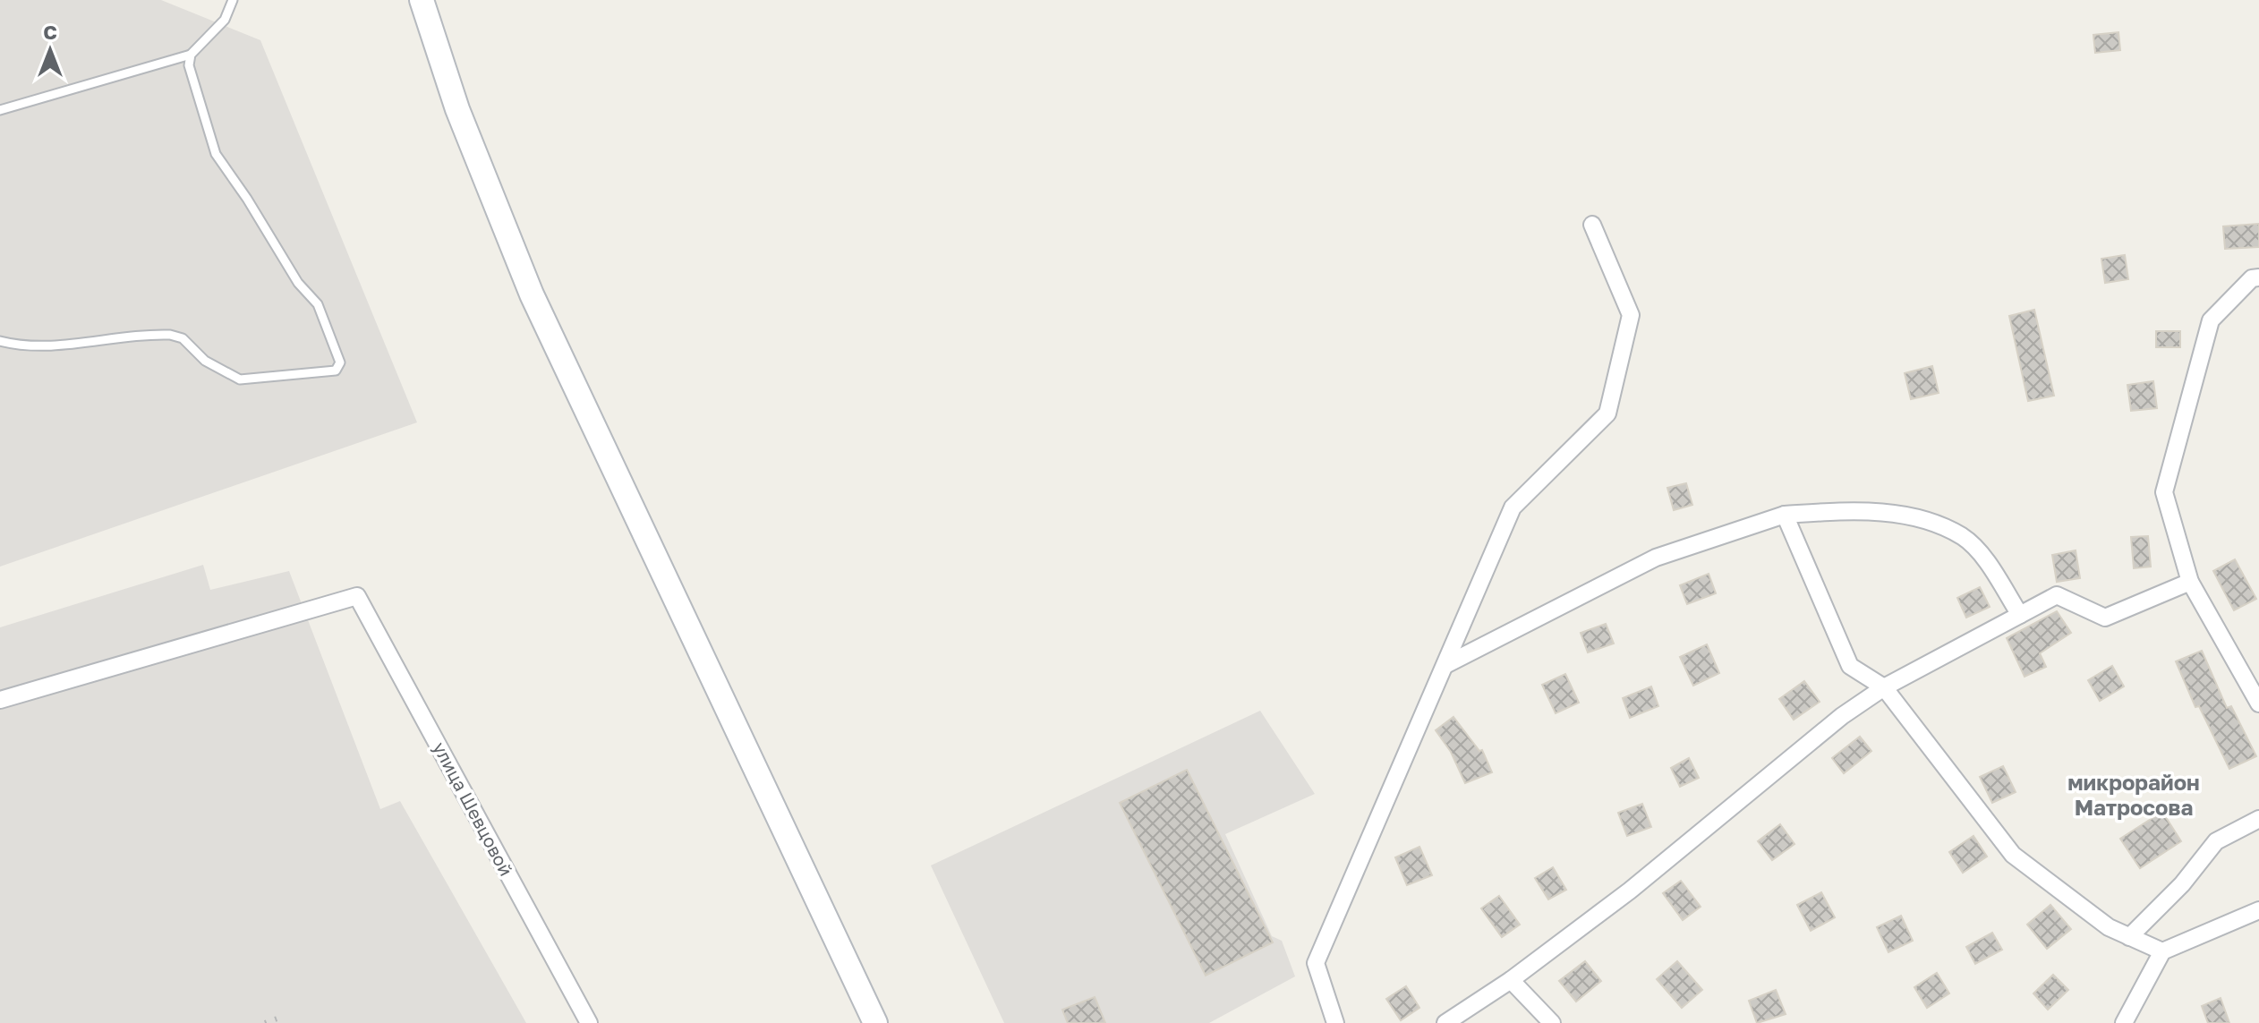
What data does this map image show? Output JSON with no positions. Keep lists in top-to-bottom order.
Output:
{
  "streets": {
    "street": ["улица Шевцовой"]
  },
  "districts": ["микрорайон Матросова"],
  "north": "top"
}
